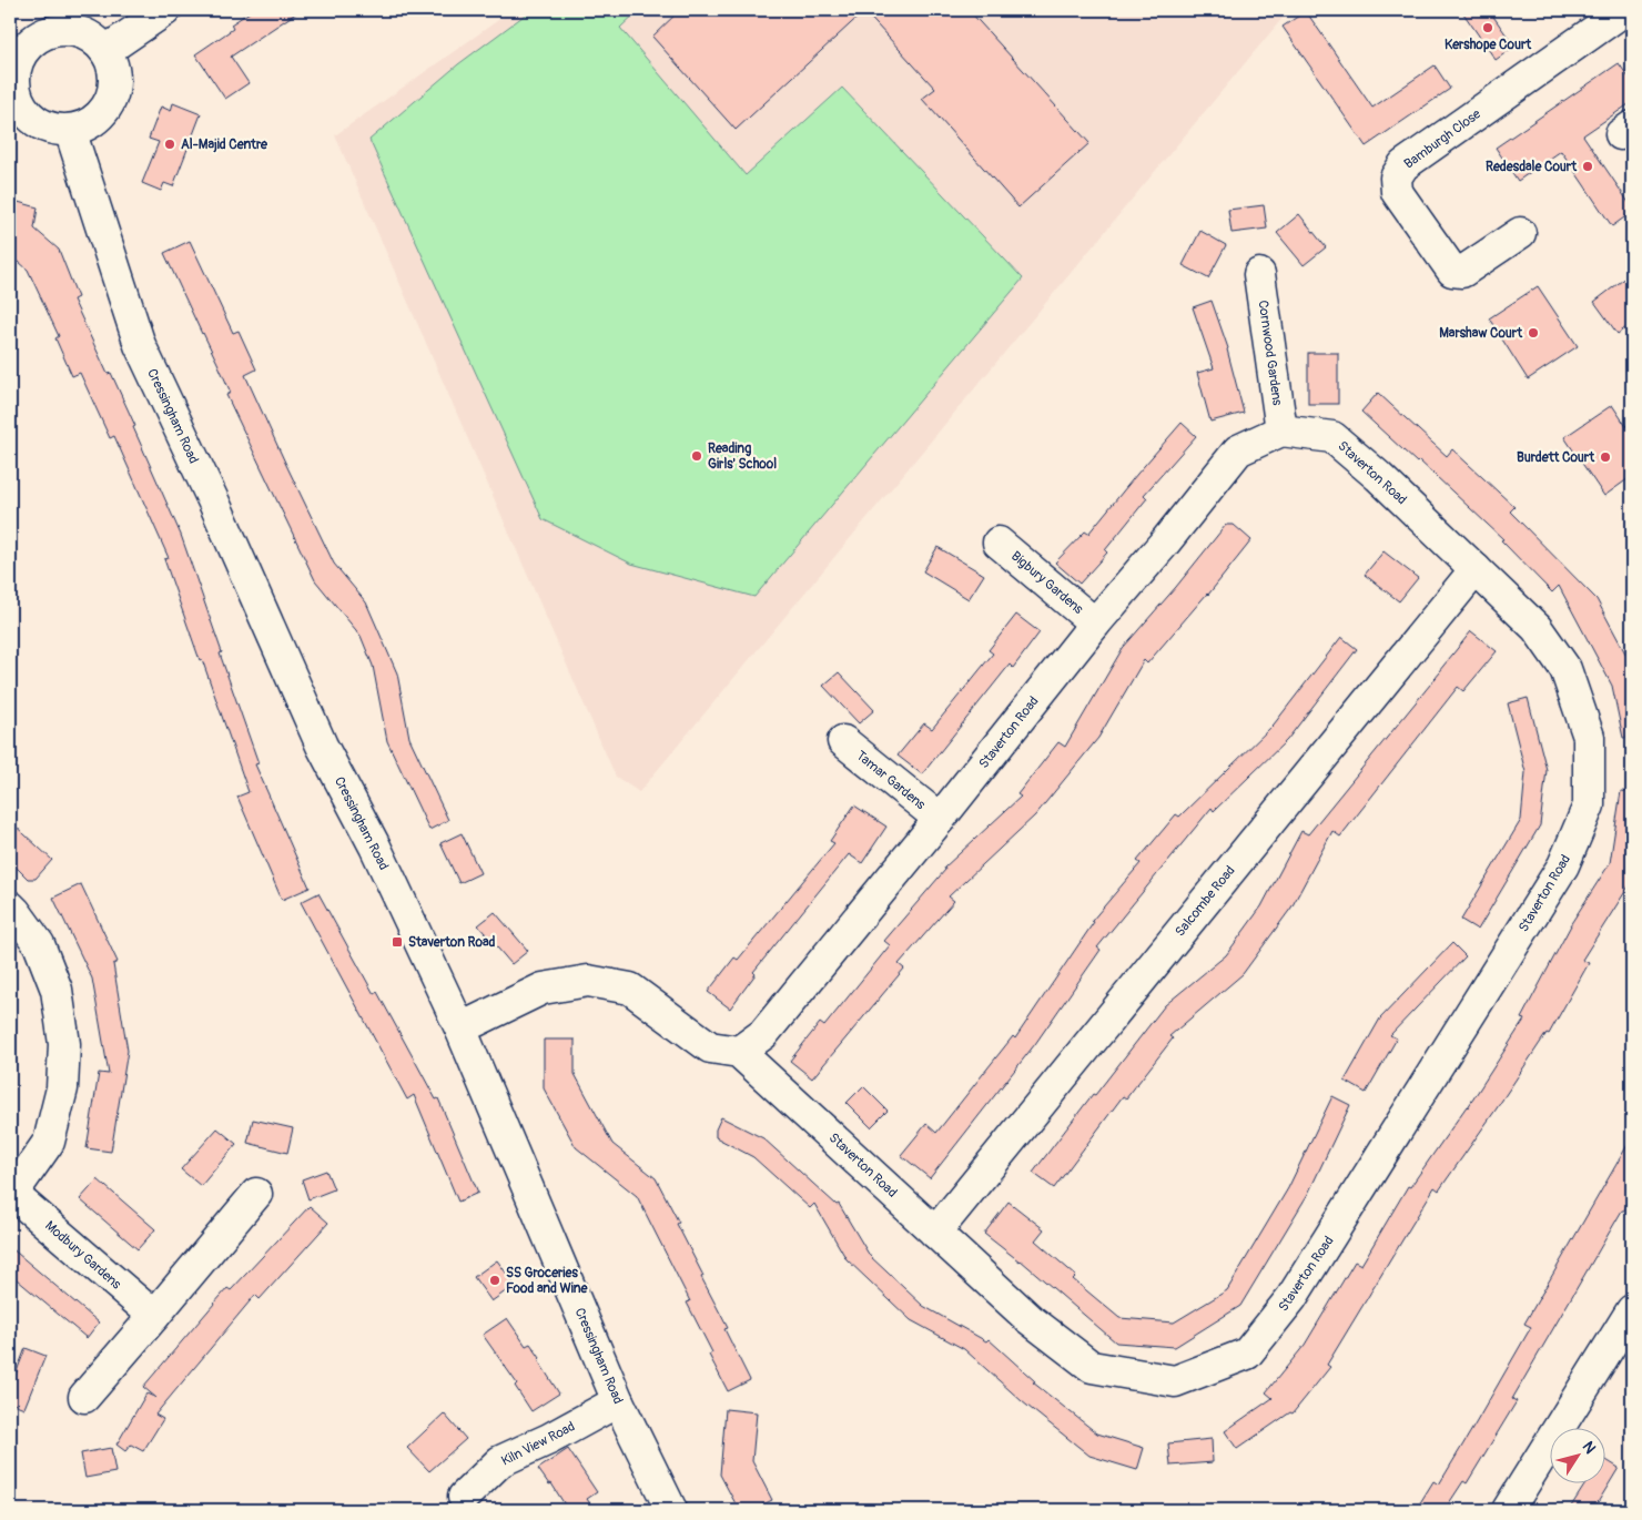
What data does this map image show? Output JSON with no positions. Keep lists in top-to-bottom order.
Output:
{
  "streets": {
    "street": [
      "Bamburgh Close",
      "Cornwood Gardens",
      "Cressingham Road",
      "Staverton Road",
      "Bigbury Gardens",
      "Tamar Gardens",
      "Salcombe Road",
      "Modbury Gardens",
      "Kiln View Road"
    ]
  },
  "crossings": [
    ["Cornwood Gardens", "Staverton Road"],
    ["Cressingham Road", "Kiln View Road"],
    ["Staverton Road", "Bigbury Gardens"],
    ["Staverton Road", "Tamar Gardens"],
    ["Staverton Road", "Salcombe Road"]
  ],
  "places": {
    "other": [
      "Kershope Court",
      "Al-Majid Centre",
      "Redesdale Court",
      "Marshaw Court",
      "Reading Girls' School",
      "Burdett Court",
      "SS Groceries Food and Wine"
    ],
    "transit": ["Staverton Road"]
  },
  "north": "top right"
}
